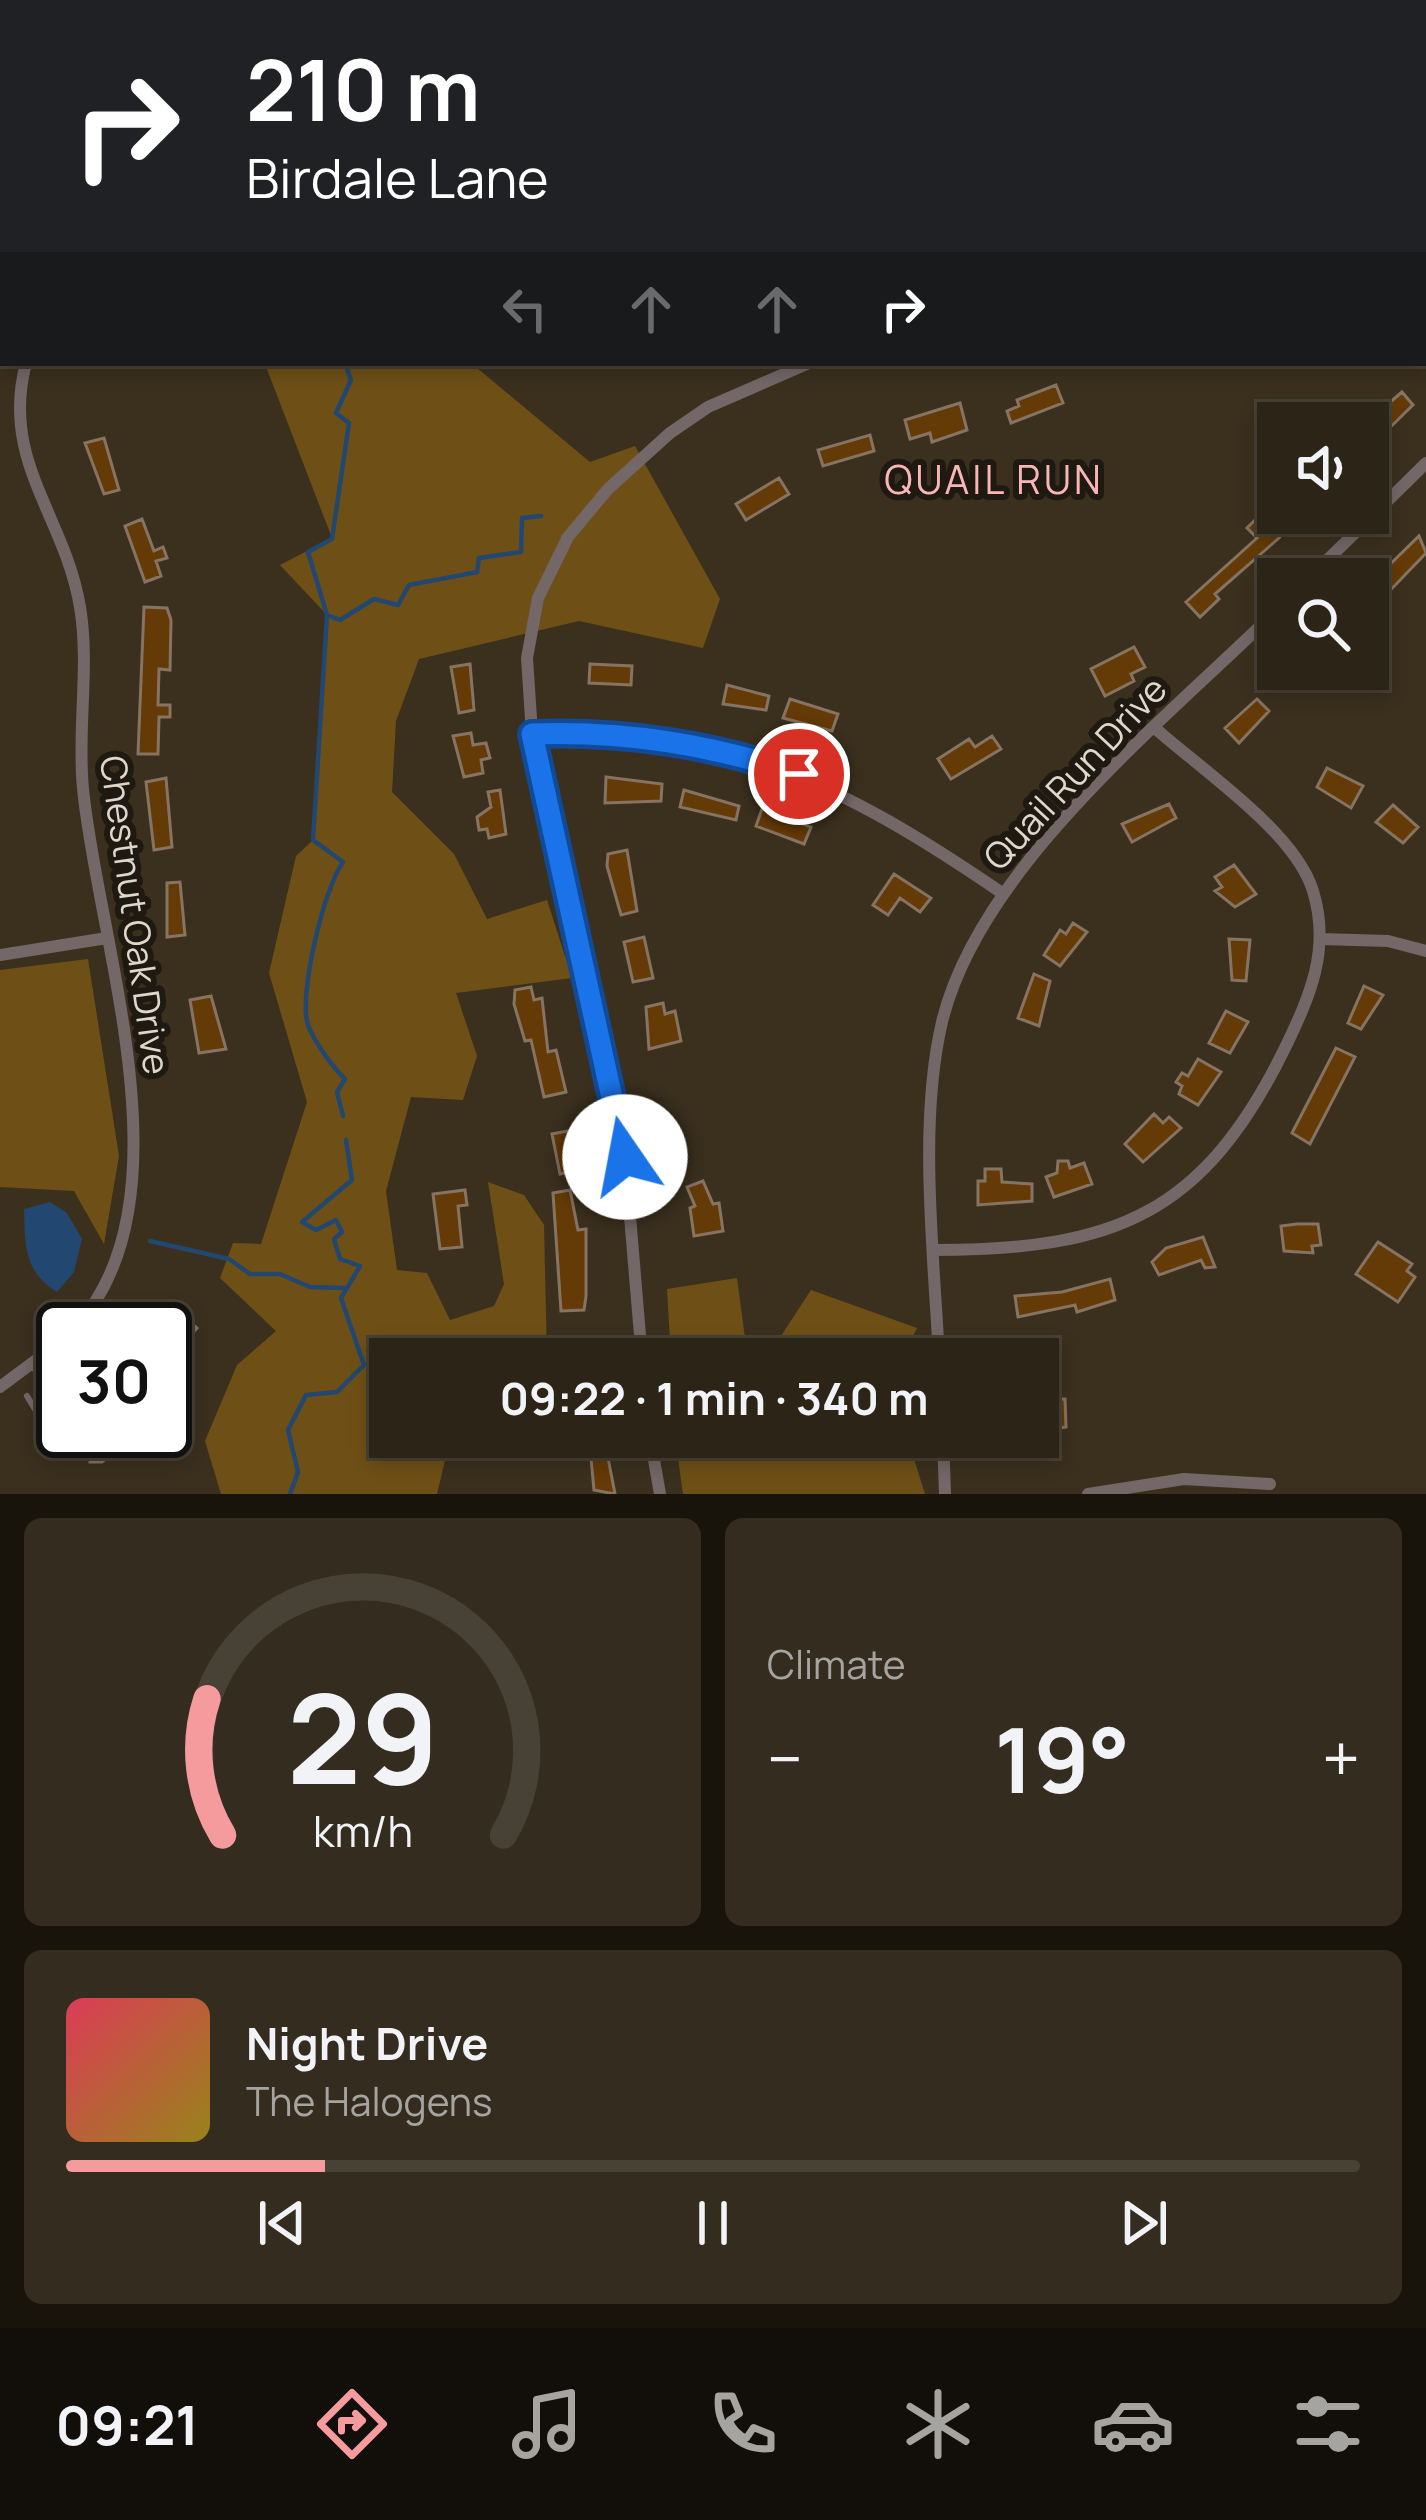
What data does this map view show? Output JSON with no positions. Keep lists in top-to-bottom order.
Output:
{
  "streets": {
    "street": ["Quail Run Drive", "Chestnut Oak Drive"]
  },
  "districts": ["QUAIL RUN"],
  "page": {
    "turn": ["210 m", "Birdale Lane"],
    "limit": "30",
    "trip": "09:22 · 1 min · 340 m",
    "tile": "Climate",
    "heat": ["−", "19°", "+"],
    "song": ["Night Drive", "The Halogens"],
    "tabs": "09:21",
    "gauge": ["29", "km/h"]
  }
}
